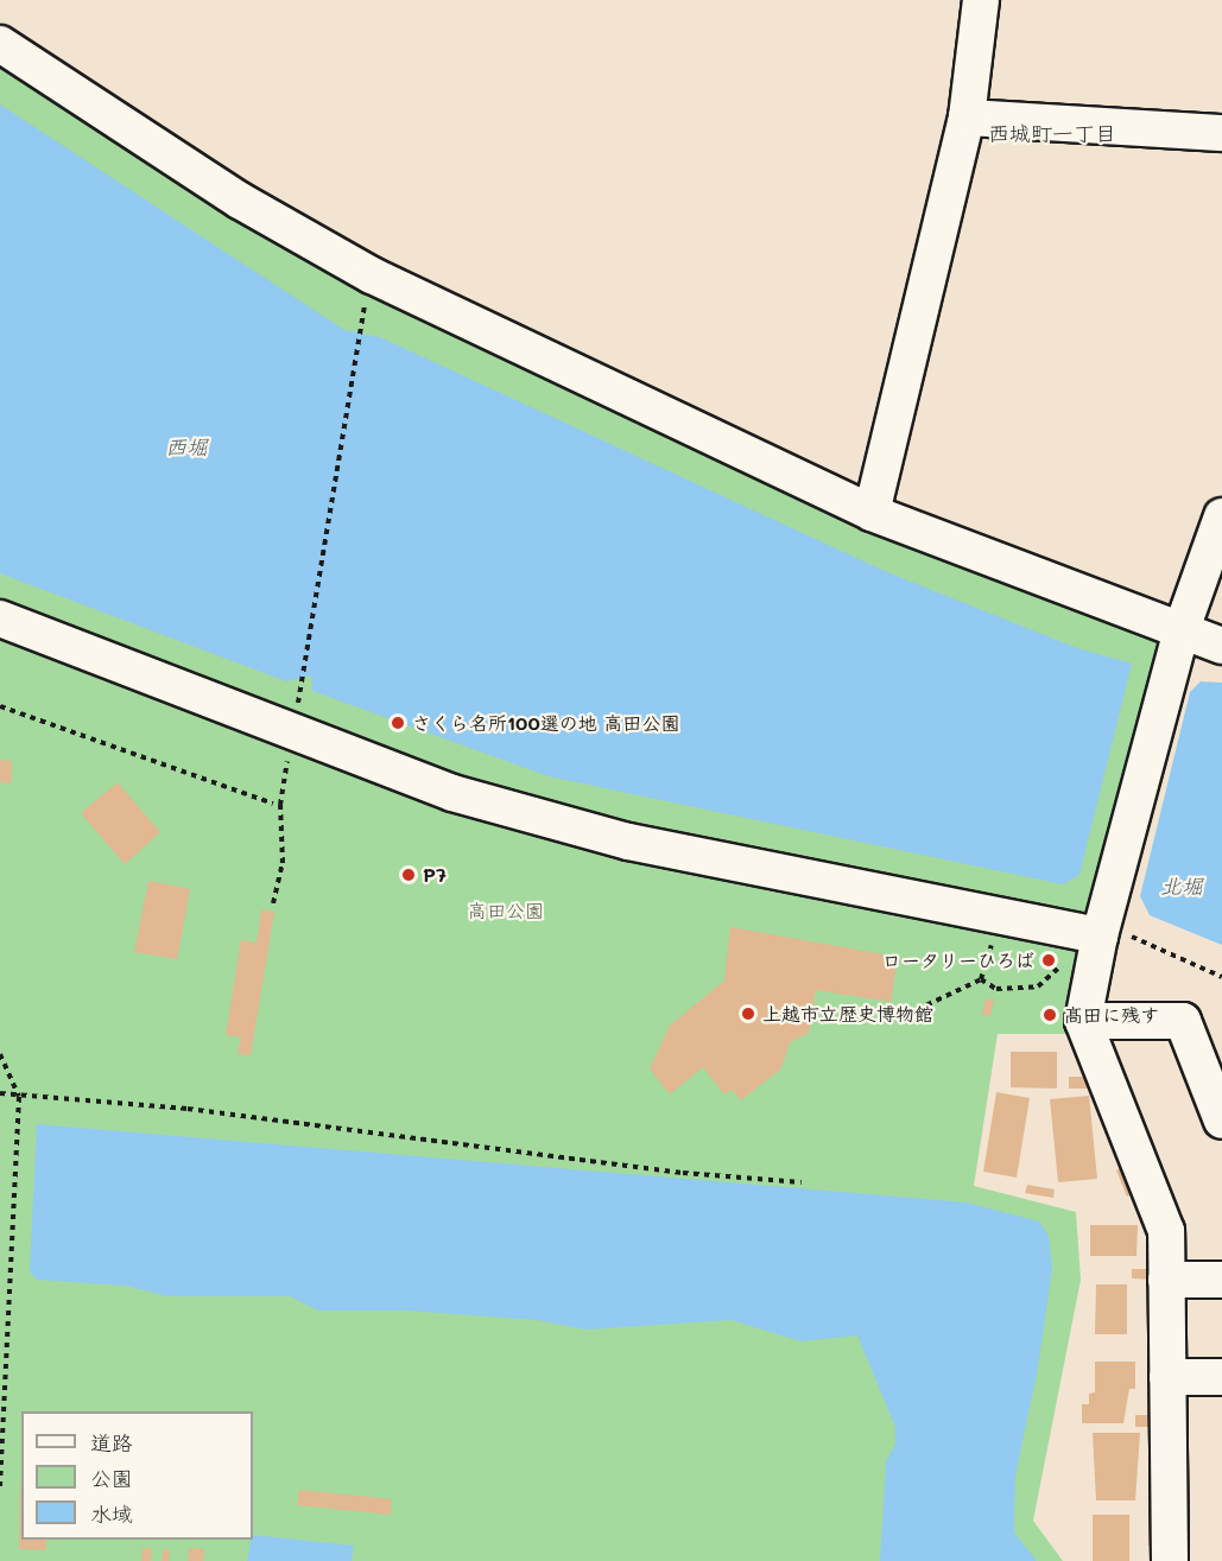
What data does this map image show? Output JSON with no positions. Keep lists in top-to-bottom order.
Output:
{
  "districts": ["西城町一丁目"],
  "water": ["西堀", "北堀"],
  "parks": ["高田公園"],
  "places": [
    "さくら名所100選の地 高田公園",
    "P7",
    "ロータリーひろば",
    "上越市立歴史博物館",
    "髙田に残す"
  ],
  "legend": ["道路", "公園", "水域"]
}
